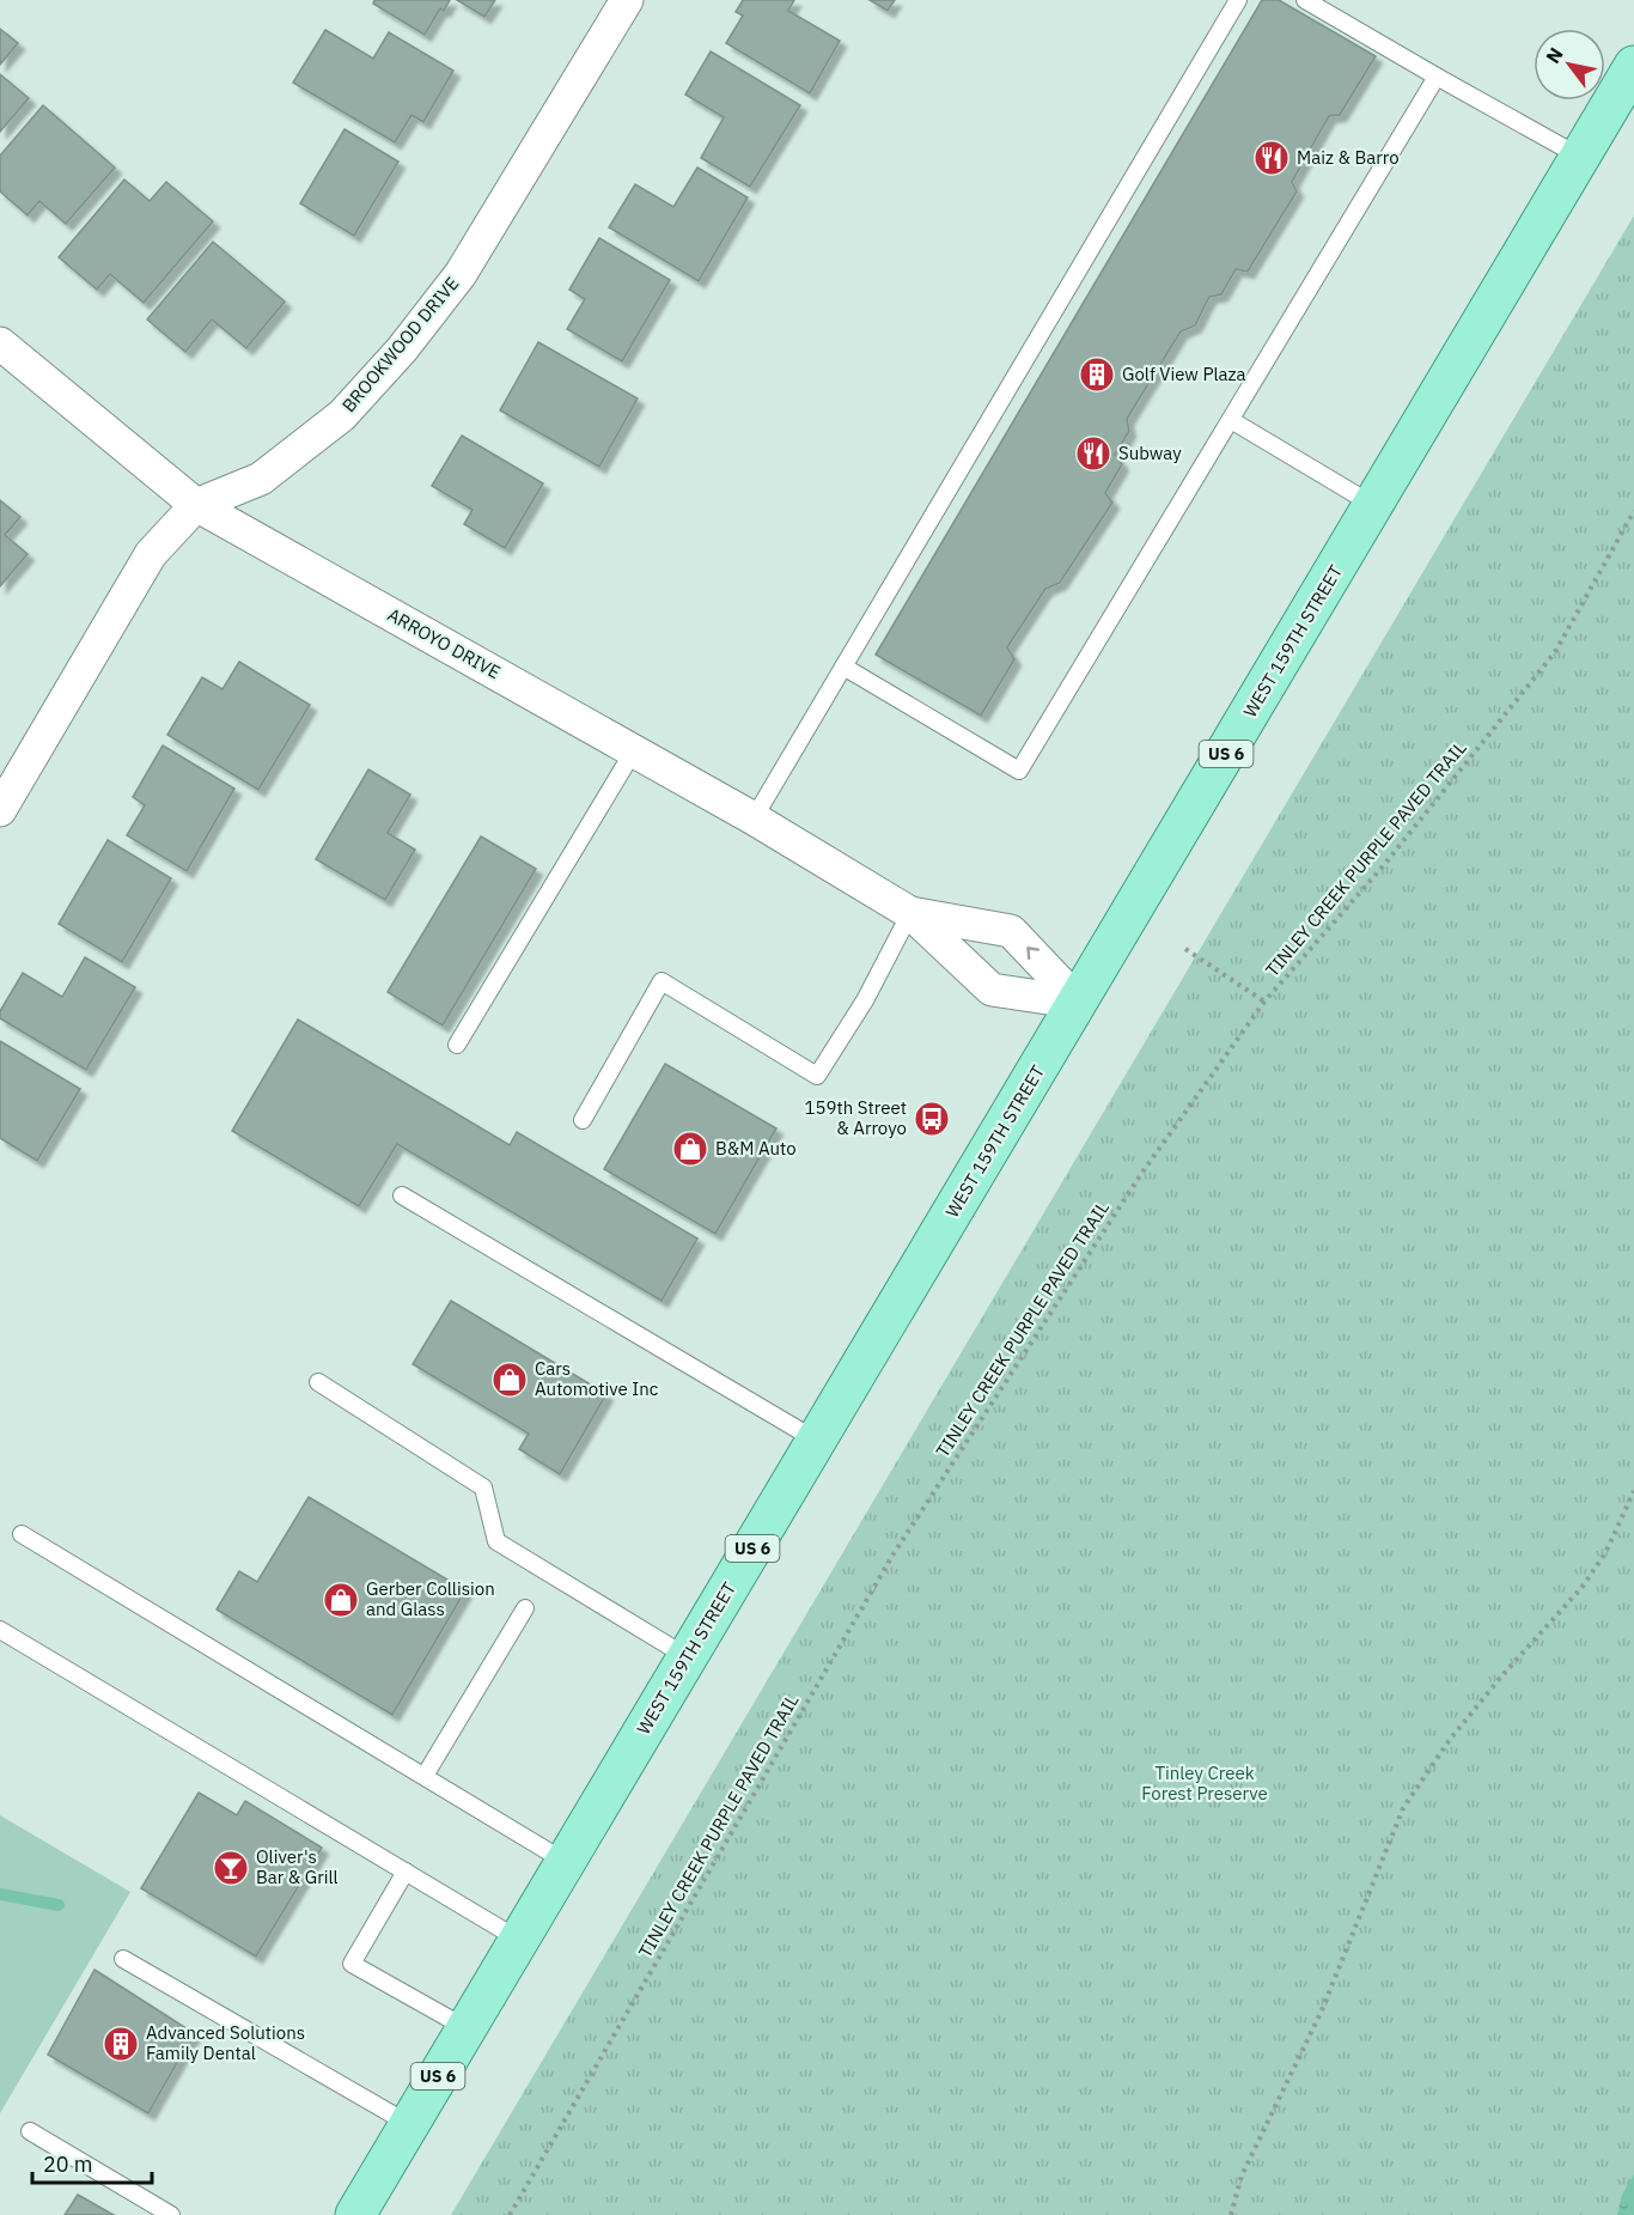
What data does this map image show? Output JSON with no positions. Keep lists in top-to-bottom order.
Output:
{
  "streets": {
    "main road": ["WEST 159TH STREET", "US 6"],
    "street": ["BROOKWOOD DRIVE", "ARROYO DRIVE"],
    "path": ["TINLEY CREEK PURPLE PAVED TRAIL"]
  },
  "crossings": [
    ["BROOKWOOD DRIVE", "ARROYO DRIVE"],
    ["WEST 159TH STREET", "ARROYO DRIVE"]
  ],
  "parks": ["Tinley Creek Forest Preserve"],
  "places": {
    "restaurant": ["Maiz & Barro", "Subway"],
    "building": ["Golf View Plaza", "Advanced Solutions Family Dental"],
    "bus stop": ["159th Street & Arroyo"],
    "shop": ["B&M Auto", "Cars Automotive Inc", "Gerber Collision and Glass"],
    "bar": ["Oliver's Bar & Grill"]
  },
  "scale_bar": "20 m",
  "north": "top left"
}
